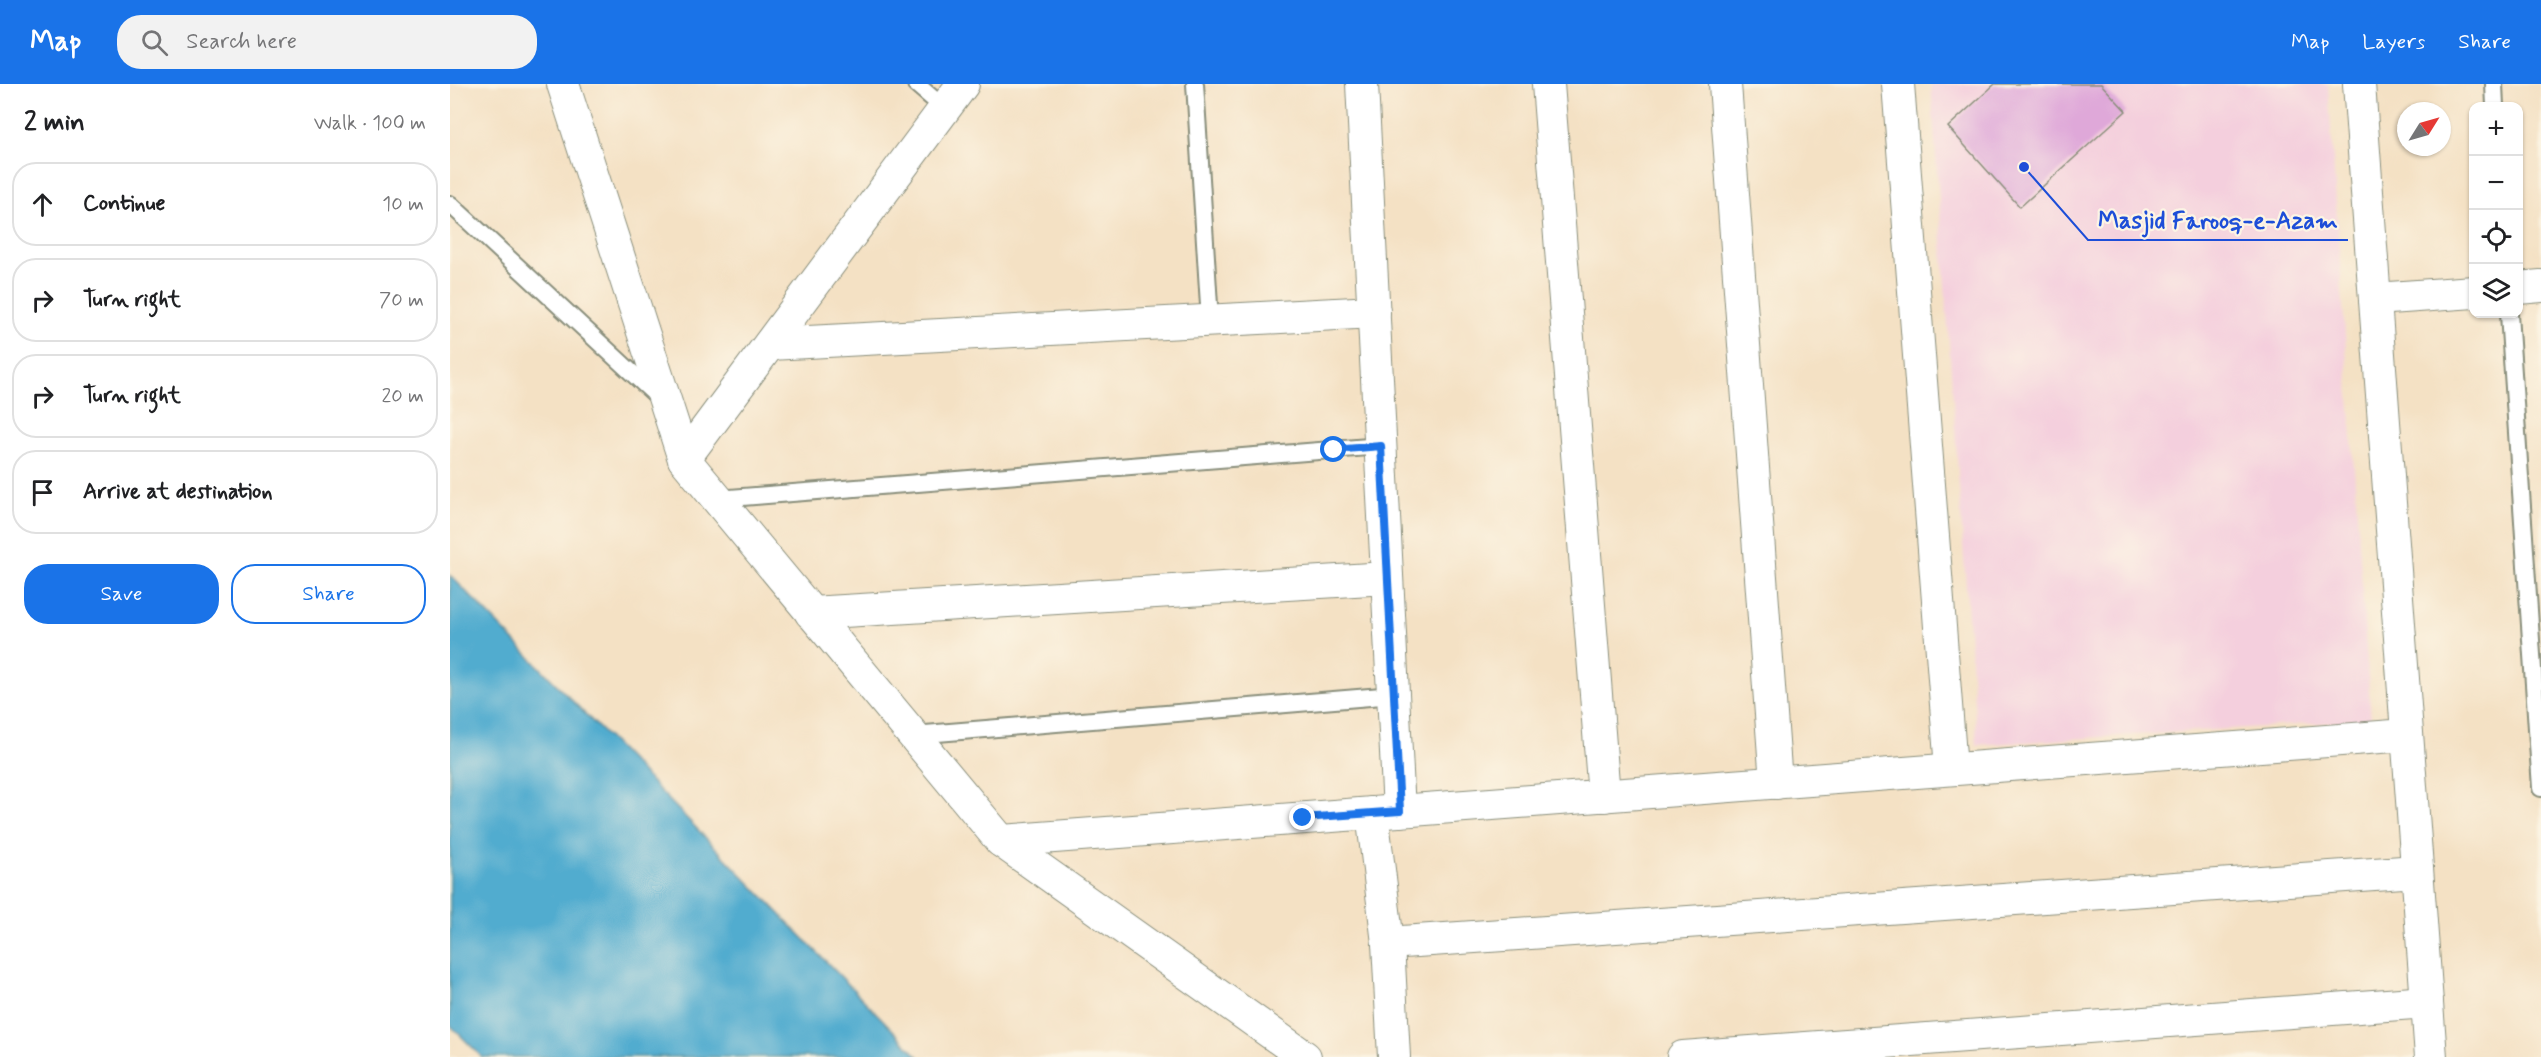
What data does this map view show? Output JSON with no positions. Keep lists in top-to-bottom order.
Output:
{
  "places": ["Masjid Farooq-e-Azam"],
  "north": "top right",
  "page": {
    "header": "Map",
    "search": "Search here",
    "nav": ["Map", "Layers", "Share"],
    "heading": ["2 min", "Walk · 100 m"],
    "map_buttons": ["+", "−"],
    "list": [
      ["Continue", "10 m"],
      ["Turn right", "70 m"],
      ["Turn right", "20 m"],
      "Arrive at destination"
    ],
    "buttons": ["Save", "Share"]
  }
}
